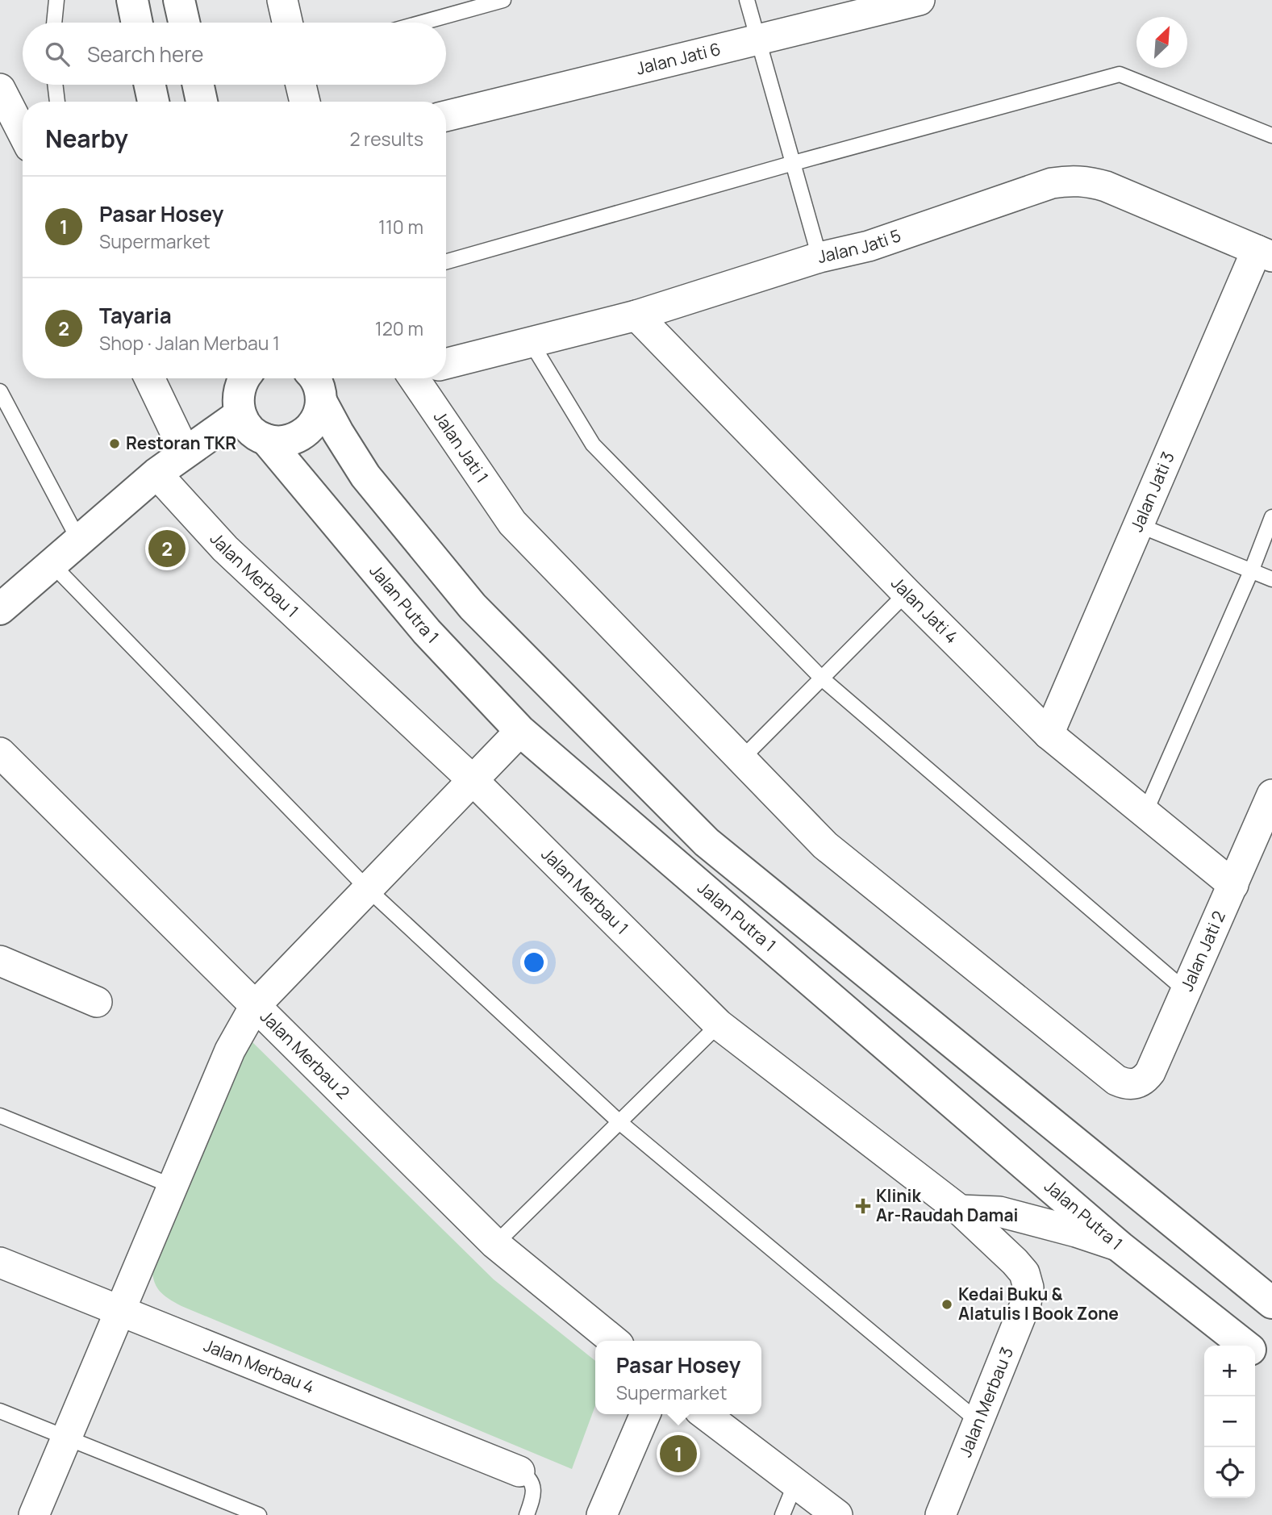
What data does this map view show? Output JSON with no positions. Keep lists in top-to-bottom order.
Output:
{
  "streets": {
    "main road": ["Jalan Putra 1"],
    "street": [
      "Jalan Jati 6",
      "Jalan Jati 5",
      "Jalan Jati 1",
      "Jalan Jati 3",
      "Jalan Merbau 1",
      "Jalan Jati 4",
      "Jalan Jati 2",
      "Jalan Merbau 2",
      "Jalan Merbau 4",
      "Jalan Merbau 3"
    ]
  },
  "crossings": [
    ["Jalan Jati 5", "Jalan Jati 3"],
    ["Jalan Jati 5", "Jalan Jati 4"],
    ["Jalan Jati 1", "Jalan Jati 2"],
    ["Jalan Jati 3", "Jalan Jati 4"],
    ["Jalan Merbau 1", "Jalan Merbau 3"],
    ["Jalan Jati 4", "Jalan Jati 2"]
  ],
  "places": {
    "other": ["Restoran TKR", "Kedai Buku & Alatulis I Book Zone"],
    "health": ["Klinik Ar-Raudah Damai"]
  },
  "north": "top right",
  "page": {
    "search": "Search here",
    "heading": ["Nearby", "2 results"],
    "list": [
      {
        "mark": "1",
        "name": "Pasar Hosey",
        "note": "Supermarket",
        "value": "110 m"
      },
      {
        "mark": "2",
        "name": "Tayaria",
        "note": "Shop · Jalan Merbau 1",
        "value": "120 m"
      }
    ],
    "pins": ["2", "1"],
    "popup": ["Pasar Hosey", "Supermarket"],
    "map_buttons": ["+", "−"]
  }
}
